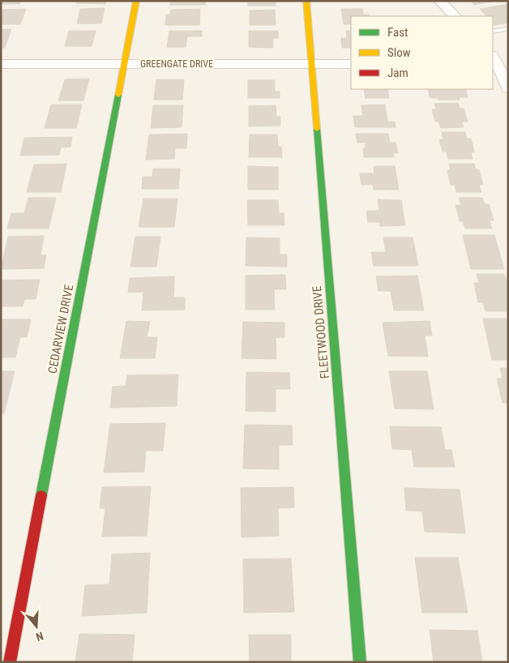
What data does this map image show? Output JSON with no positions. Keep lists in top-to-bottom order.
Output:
{
  "streets": {
    "street": ["GREENGATE DRIVE", "CEDARVIEW DRIVE", "FLEETWOOD DRIVE"]
  },
  "crossings": [
    ["GREENGATE DRIVE", "CEDARVIEW DRIVE"],
    ["GREENGATE DRIVE", "FLEETWOOD DRIVE"]
  ],
  "legend": ["Fast", "Slow", "Jam"],
  "north": "bottom"
}
